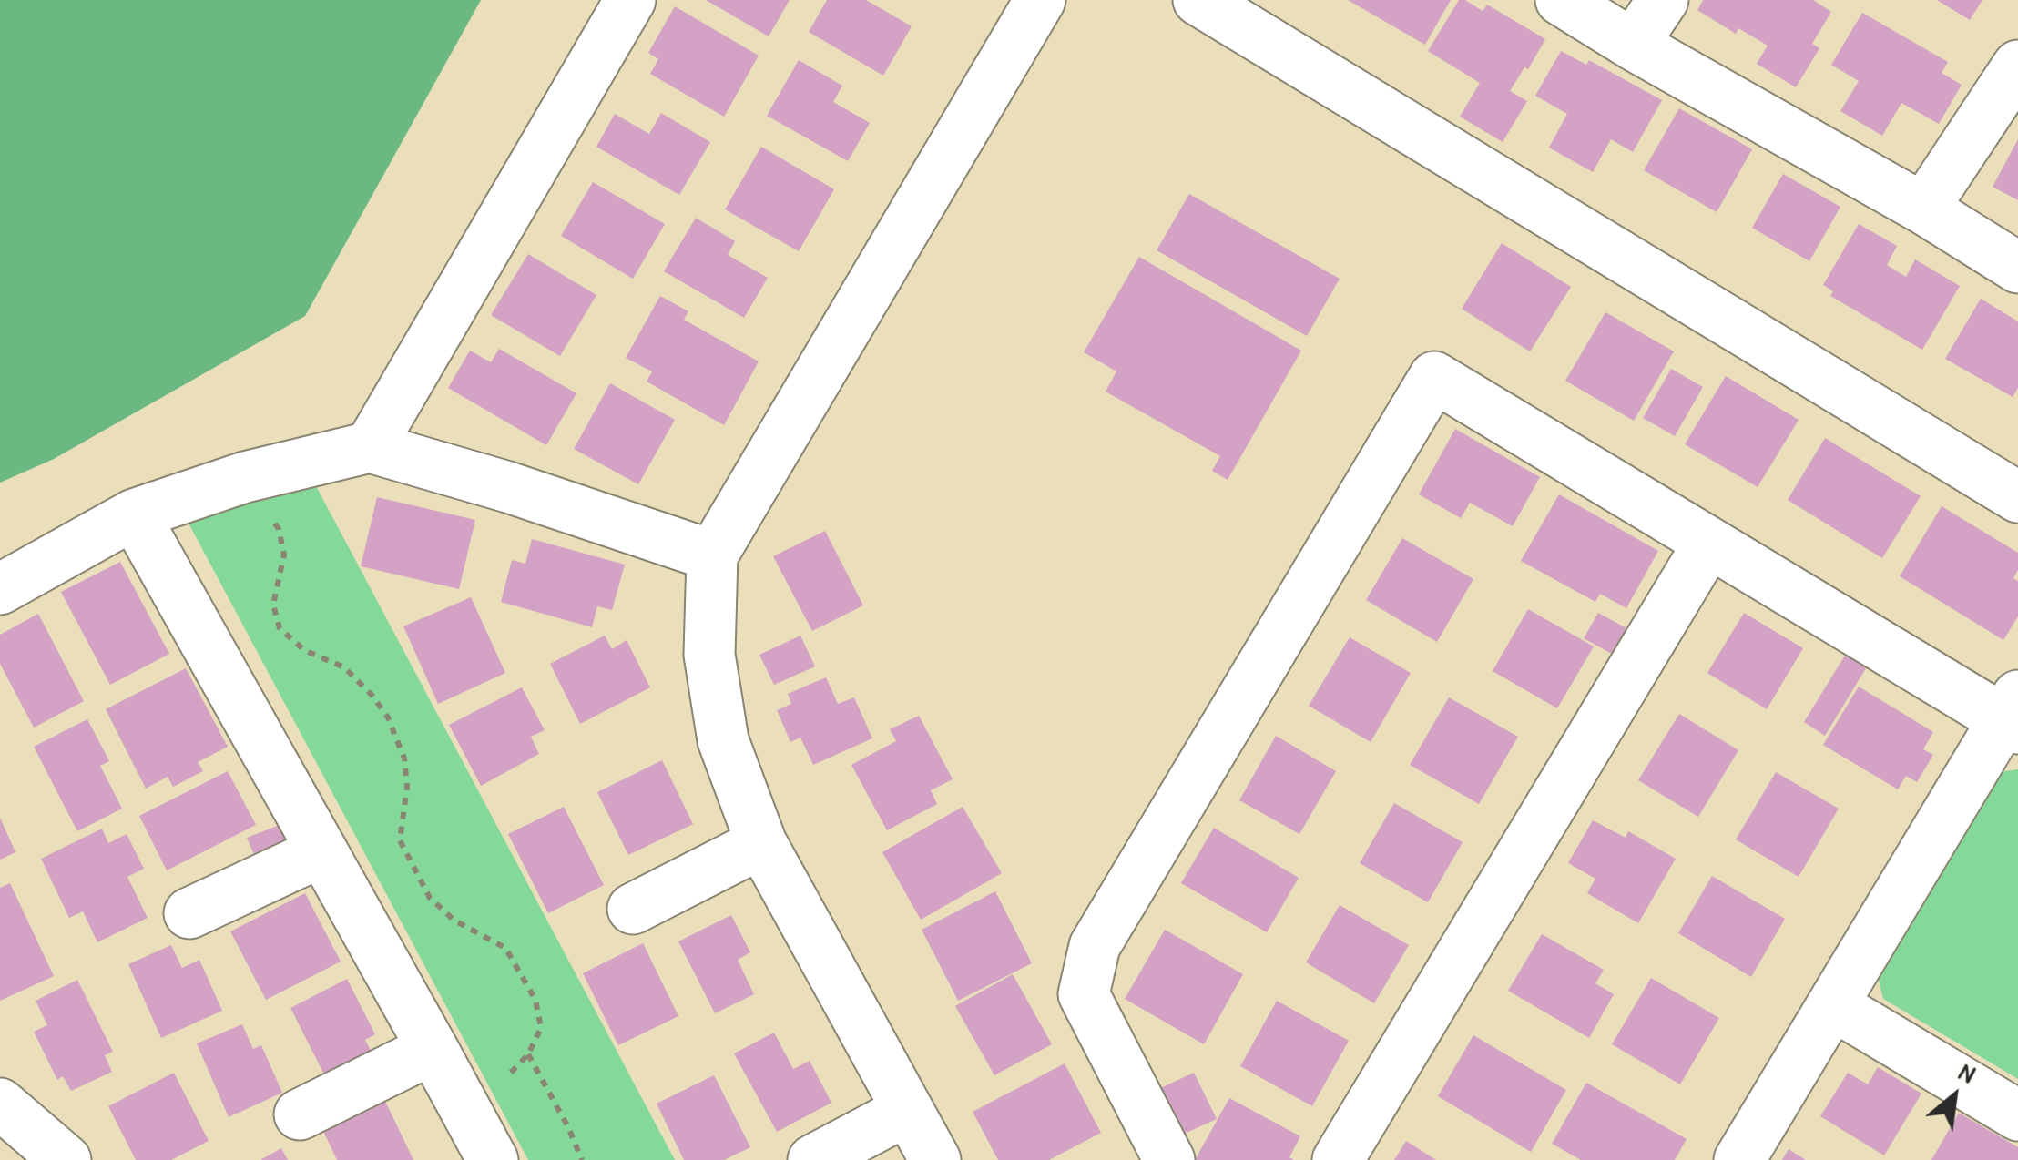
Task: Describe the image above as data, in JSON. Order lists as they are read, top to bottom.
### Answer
{
  "north": "top right"
}
